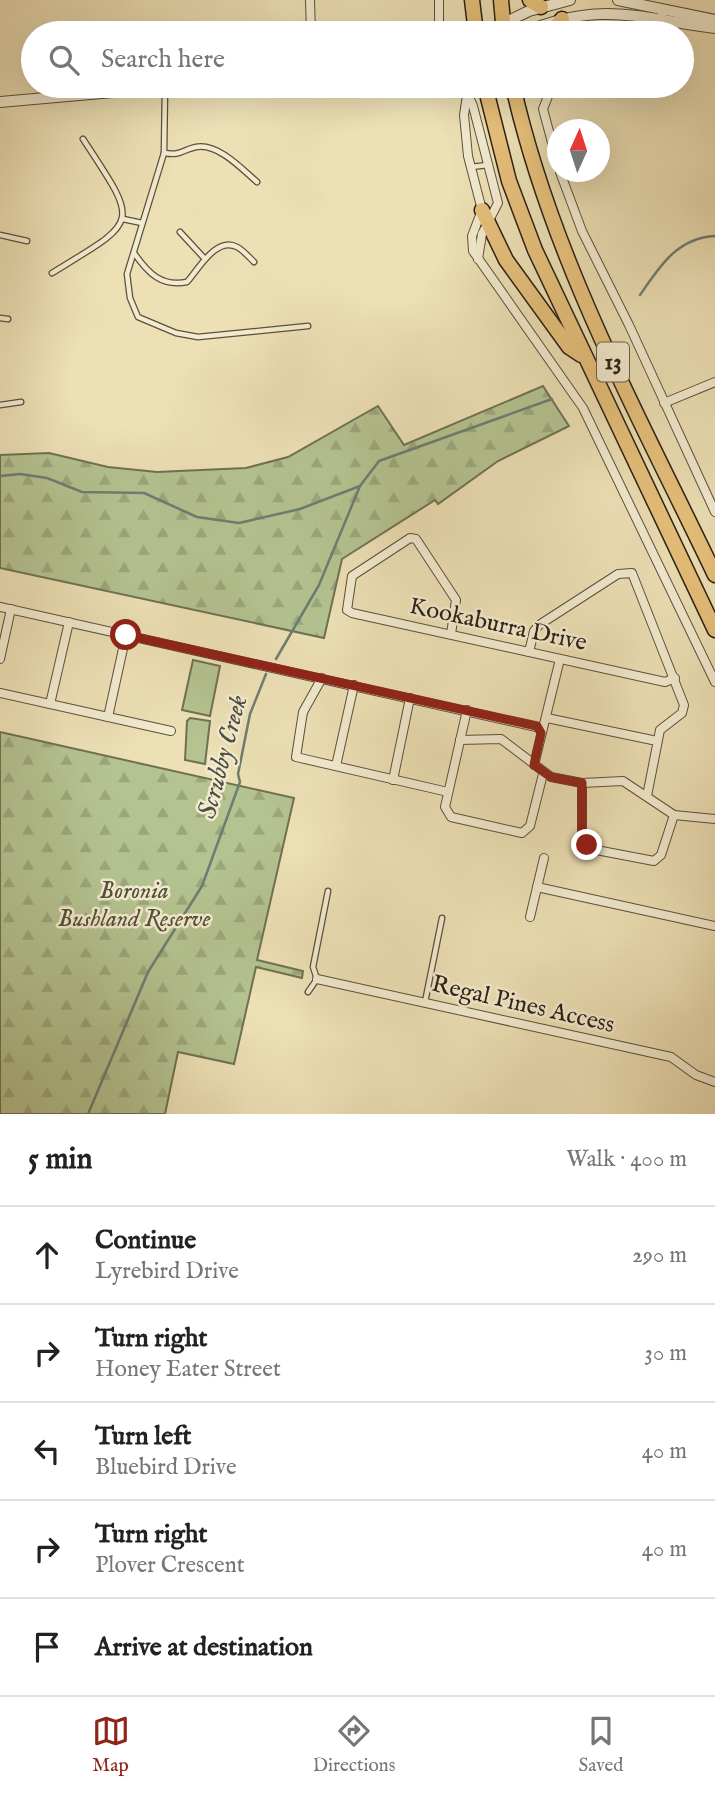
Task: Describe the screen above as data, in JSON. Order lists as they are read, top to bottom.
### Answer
{
  "streets": {
    "highway": ["13"],
    "street": ["Kookaburra Drive", "Regal Pines Access"]
  },
  "water": ["Scrubby Creek"],
  "parks": ["Boronia Bushland Reserve"],
  "north": "top",
  "page": {
    "search": "Search here",
    "heading": ["5 min", "Walk · 400 m"],
    "list": [
      ["Continue", "Lyrebird Drive", "290 m"],
      ["Turn right", "Honey Eater Street", "30 m"],
      ["Turn left", "Bluebird Drive", "40 m"],
      ["Turn right", "Plover Crescent", "40 m"],
      "Arrive at destination"
    ],
    "nav": ["Map", "Directions", "Saved"]
  }
}
